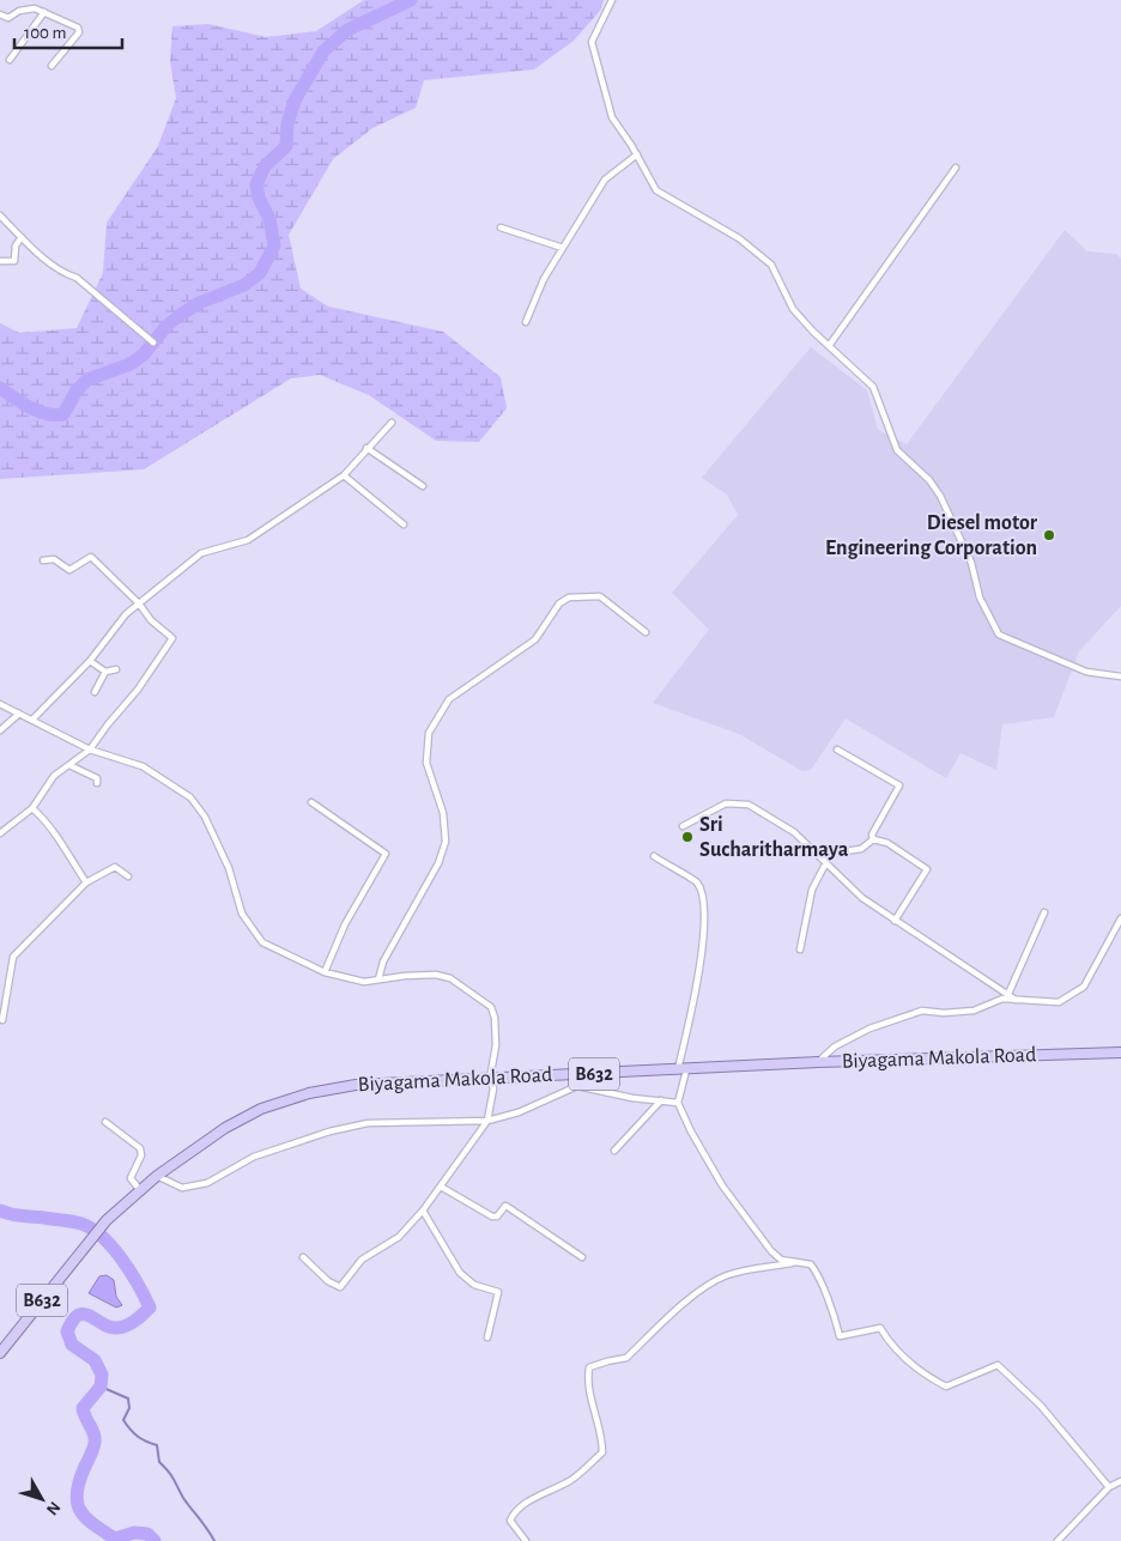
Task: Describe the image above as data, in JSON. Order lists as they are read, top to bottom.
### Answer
{
  "streets": {
    "main road": ["Biyagama Makola Road", "B632"]
  },
  "places": ["Diesel motor Engineering Corporation", "Sri Sucharitharmaya"],
  "scale_bar": "100 m",
  "north": "bottom right"
}
